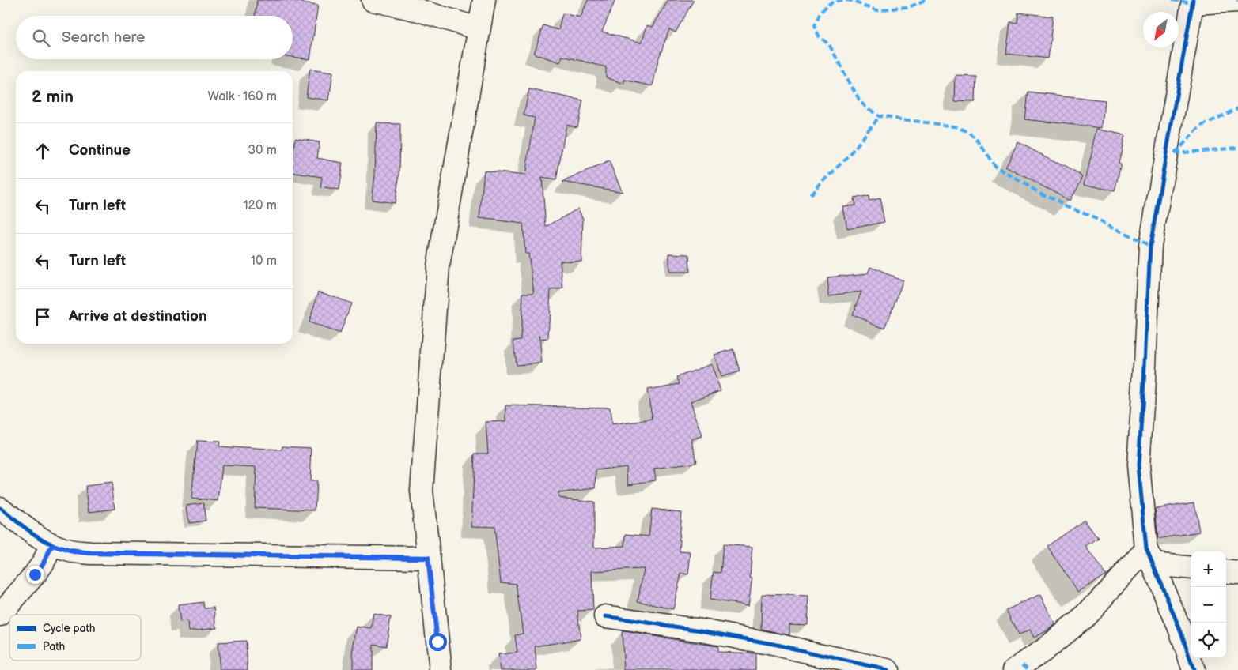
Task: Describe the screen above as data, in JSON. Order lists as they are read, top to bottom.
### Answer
{
  "legend": ["Cycle path", "Path"],
  "north": "bottom left",
  "page": {
    "search": "Search here",
    "heading": ["2 min", "Walk · 160 m"],
    "list": [
      ["Continue", "30 m"],
      ["Turn left", "120 m"],
      ["Turn left", "10 m"],
      "Arrive at destination"
    ],
    "map_buttons": ["+", "−"]
  }
}
